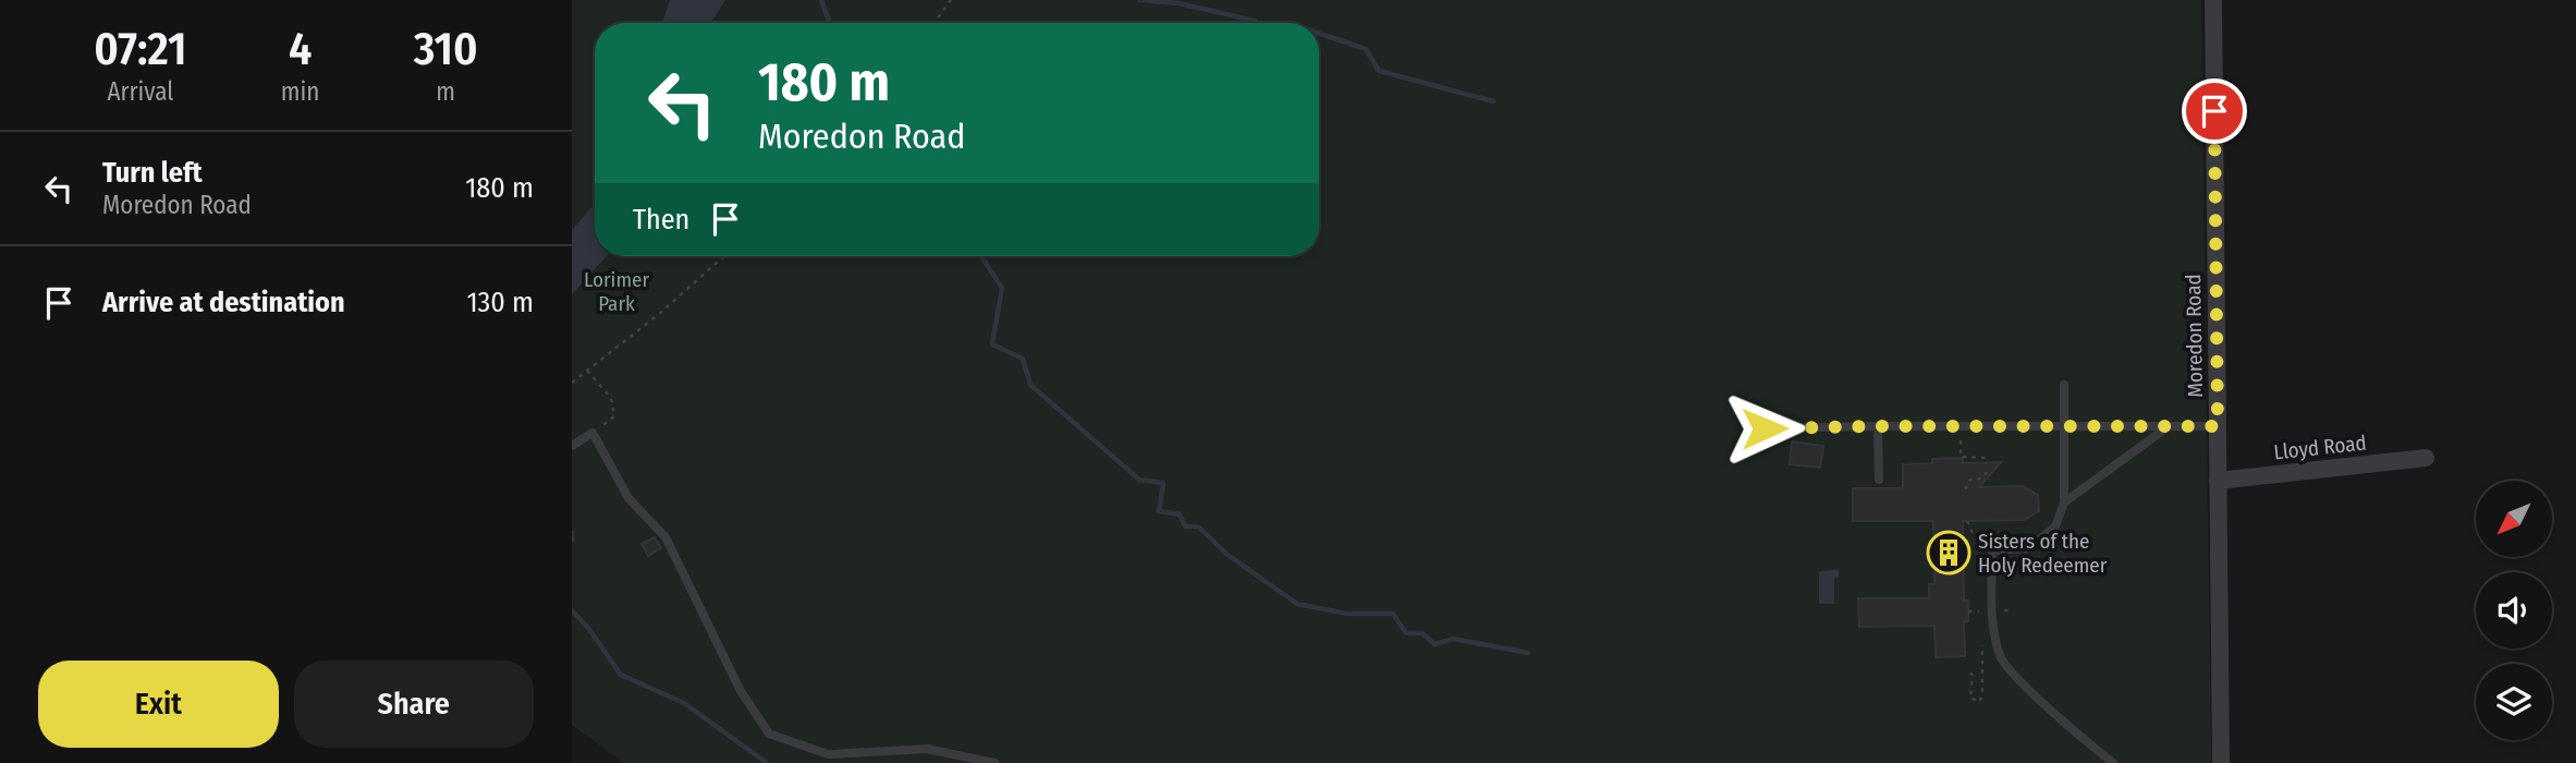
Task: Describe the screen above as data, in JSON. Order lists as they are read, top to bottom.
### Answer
{
  "streets": {
    "street": ["Moredon Road", "Lloyd Road"]
  },
  "crossings": [
    ["Moredon Road", "Lloyd Road"]
  ],
  "parks": ["Lorimer Park"],
  "places": {
    "building": ["Sisters of the Holy Redeemer"]
  },
  "north": "bottom left",
  "page": {
    "eta": [
      "07:21",
      "Arrival",
      "4",
      "min",
      "310",
      "m"
    ],
    "turn": ["180 m", "Moredon Road"],
    "list": [
      {
        "name": "Turn left",
        "note": "Moredon Road",
        "value": "180 m"
      },
      {
        "name": "Arrive at destination",
        "value": "130 m"
      }
    ],
    "then": "Then",
    "buttons": ["Exit", "Share"]
  }
}
